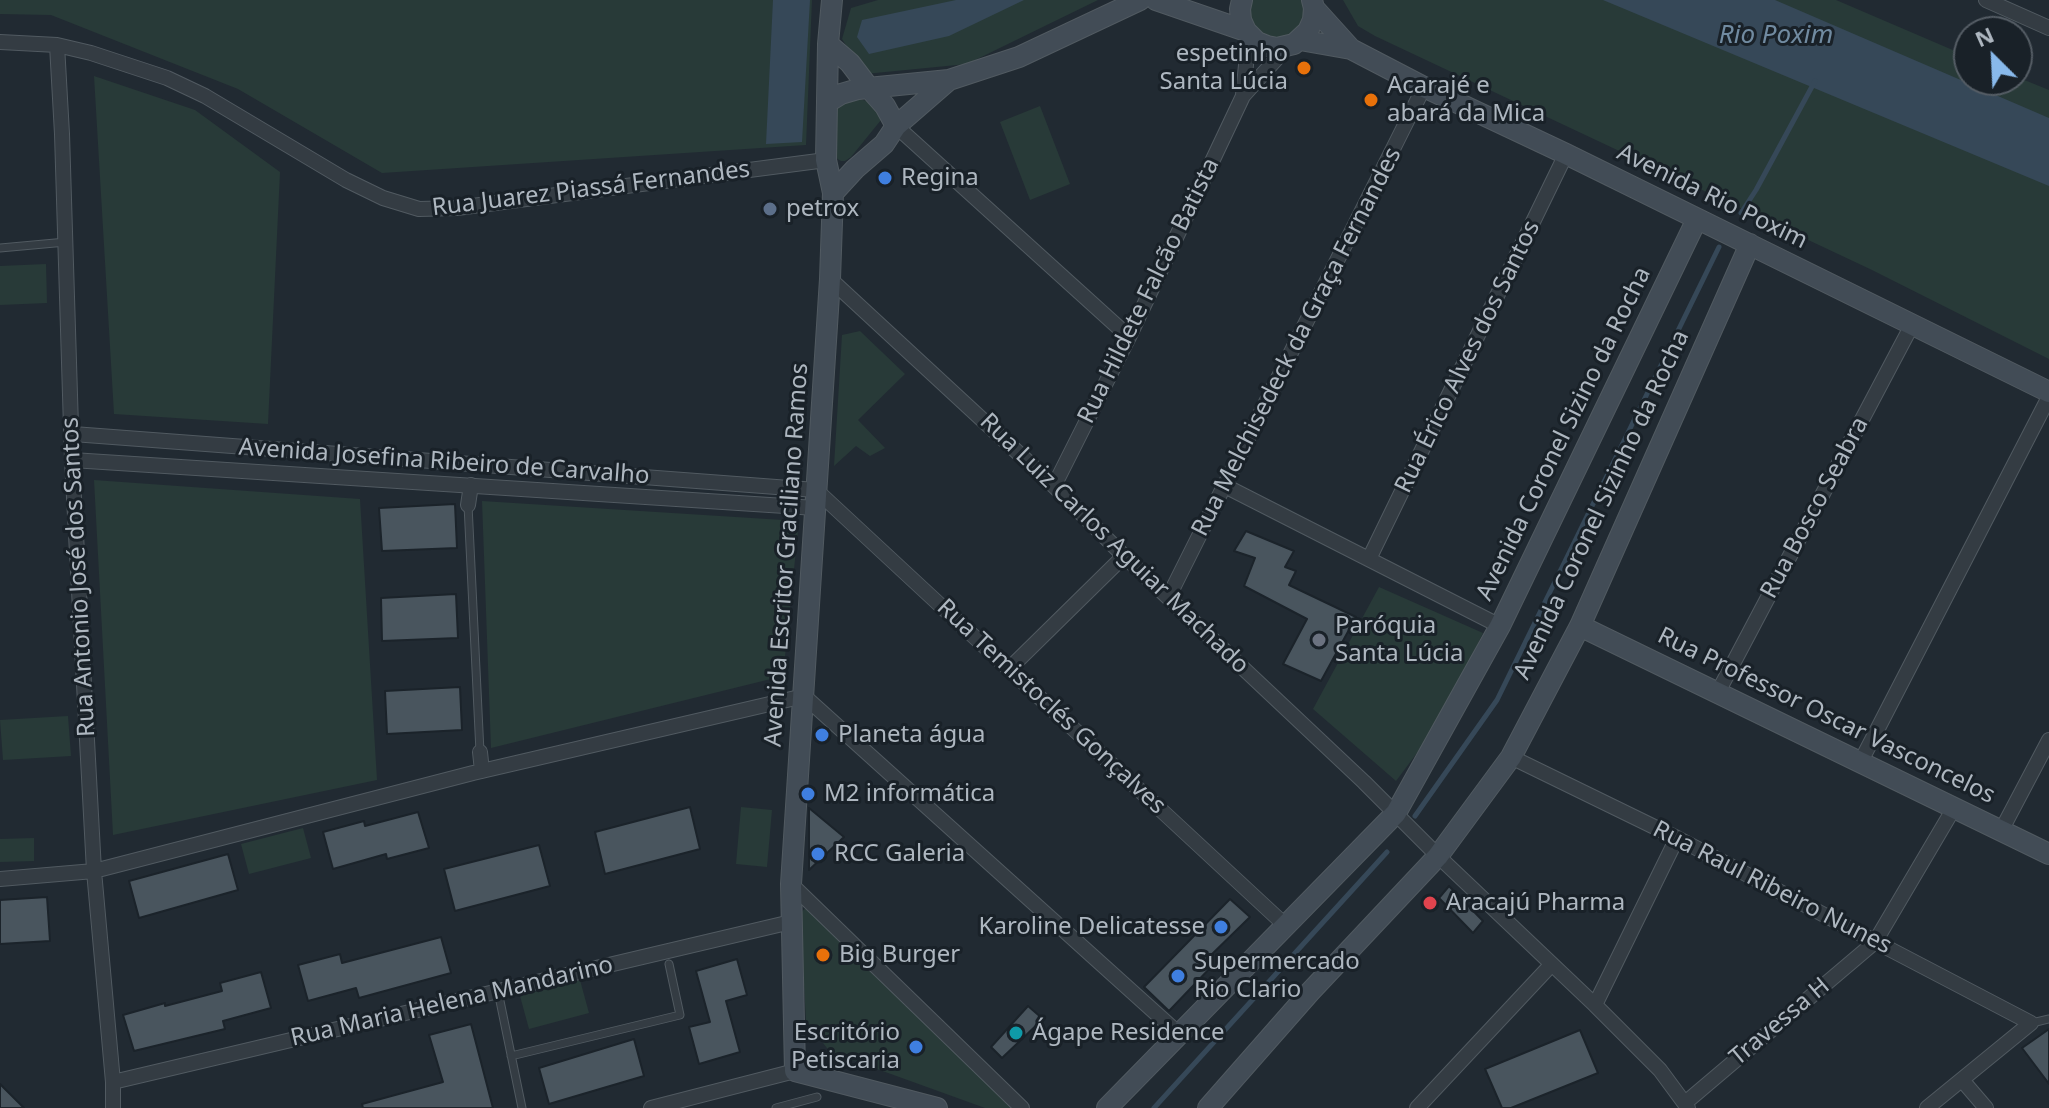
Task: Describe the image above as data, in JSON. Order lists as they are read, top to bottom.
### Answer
{
  "streets": {
    "street": [
      "Rua Juarez Piassá Fernandes",
      "Avenida Rio Poxim",
      "Rua Hildete Falcão Batista",
      "Rua Melchisedeck da Graça Fernandes",
      "Rua Érico Alves dos Santos",
      "Avenida Coronel Sizino da Rocha",
      "Avenida Josefina Ribeiro de Carvalho",
      "Avenida Coronel Sizinho da Rocha",
      "Rua Bosco Seabra",
      "Rua Luiz Carlos Aguiar Machado",
      "Avenida Escritor Graciliano Ramos",
      "Rua Antonio José dos Santos",
      "Rua Temistoclés Gonçalves",
      "Rua Professor Oscar Vasconcelos",
      "Rua Raul Ribeiro Nunes",
      "Rua Maria Helena Mandarino",
      "Travessa H"
    ]
  },
  "crossings": [
    ["Rua Juarez Piassá Fernandes", "Avenida Escritor Graciliano Ramos"],
    ["Rua Juarez Piassá Fernandes", "Rua Antonio José dos Santos"],
    ["Avenida Rio Poxim", "Rua Hildete Falcão Batista"],
    ["Avenida Rio Poxim", "Rua Melchisedeck da Graça Fernandes"],
    ["Avenida Rio Poxim", "Rua Érico Alves dos Santos"],
    ["Avenida Rio Poxim", "Avenida Coronel Sizino da Rocha"],
    ["Avenida Rio Poxim", "Avenida Coronel Sizinho da Rocha"],
    ["Avenida Rio Poxim", "Rua Bosco Seabra"],
    ["Rua Hildete Falcão Batista", "Rua Luiz Carlos Aguiar Machado"],
    ["Rua Melchisedeck da Graça Fernandes", "Rua Luiz Carlos Aguiar Machado"],
    ["Avenida Coronel Sizino da Rocha", "Rua Luiz Carlos Aguiar Machado"],
    ["Avenida Coronel Sizino da Rocha", "Rua Temistoclés Gonçalves"],
    ["Avenida Josefina Ribeiro de Carvalho", "Avenida Escritor Graciliano Ramos"],
    ["Avenida Josefina Ribeiro de Carvalho", "Rua Antonio José dos Santos"],
    ["Avenida Josefina Ribeiro de Carvalho", "Rua Temistoclés Gonçalves"],
    ["Avenida Coronel Sizinho da Rocha", "Rua Luiz Carlos Aguiar Machado"],
    ["Avenida Coronel Sizinho da Rocha", "Rua Professor Oscar Vasconcelos"],
    ["Avenida Coronel Sizinho da Rocha", "Rua Raul Ribeiro Nunes"],
    ["Rua Bosco Seabra", "Rua Professor Oscar Vasconcelos"],
    ["Rua Luiz Carlos Aguiar Machado", "Avenida Escritor Graciliano Ramos"],
    ["Rua Luiz Carlos Aguiar Machado", "Travessa H"],
    ["Avenida Escritor Graciliano Ramos", "Rua Temistoclés Gonçalves"],
    ["Avenida Escritor Graciliano Ramos", "Rua Maria Helena Mandarino"],
    ["Rua Antonio José dos Santos", "Rua Maria Helena Mandarino"],
    ["Rua Professor Oscar Vasconcelos", "Travessa H"],
    ["Rua Raul Ribeiro Nunes", "Travessa H"]
  ],
  "water": ["Rio Poxim"],
  "places": [
    "espetinho Santa Lúcia",
    "Acarajé e abará da Mica",
    "Regina",
    "petrox",
    "Paróquia Santa Lúcia",
    "Planeta água",
    "M2 informática",
    "RCC Galeria",
    "Aracajú Pharma",
    "Karoline Delicatesse",
    "Big Burger",
    "Supermercado Rio Clario",
    "Ágape Residence",
    "Escritório Petiscaria"
  ],
  "north": "top left"
}
